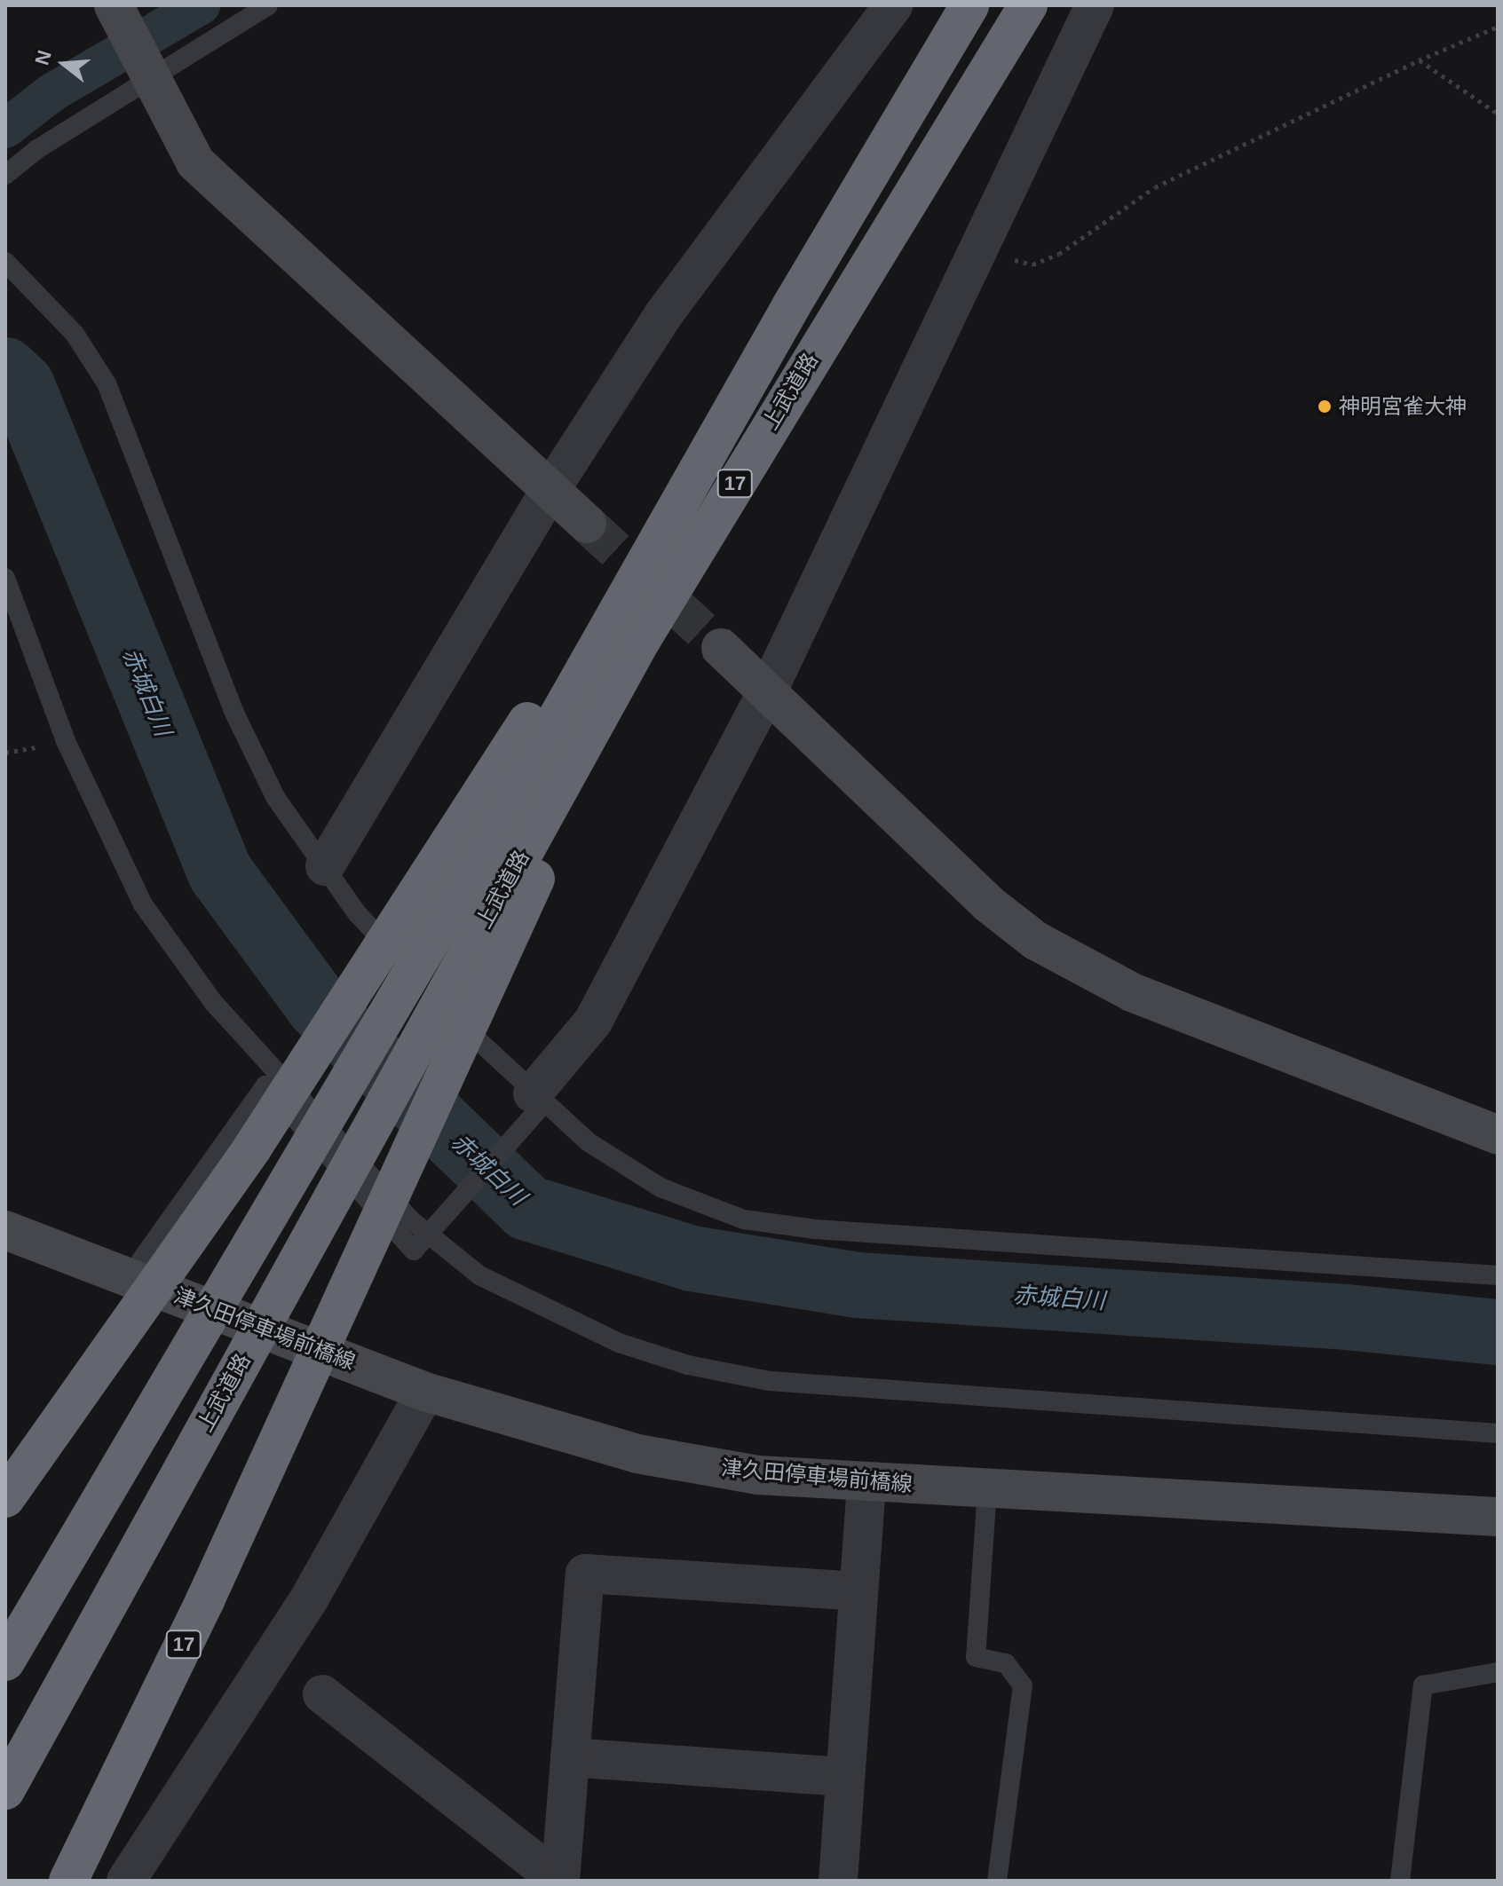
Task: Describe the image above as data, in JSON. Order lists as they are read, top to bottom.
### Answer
{
  "streets": {
    "highway": ["上武道路", "17"],
    "street": ["津久田停車場前橋線"]
  },
  "crossings": [
    ["上武道路", "17"]
  ],
  "water": ["赤城白川"],
  "places": ["神明宮雀大神"],
  "north": "left"
}
